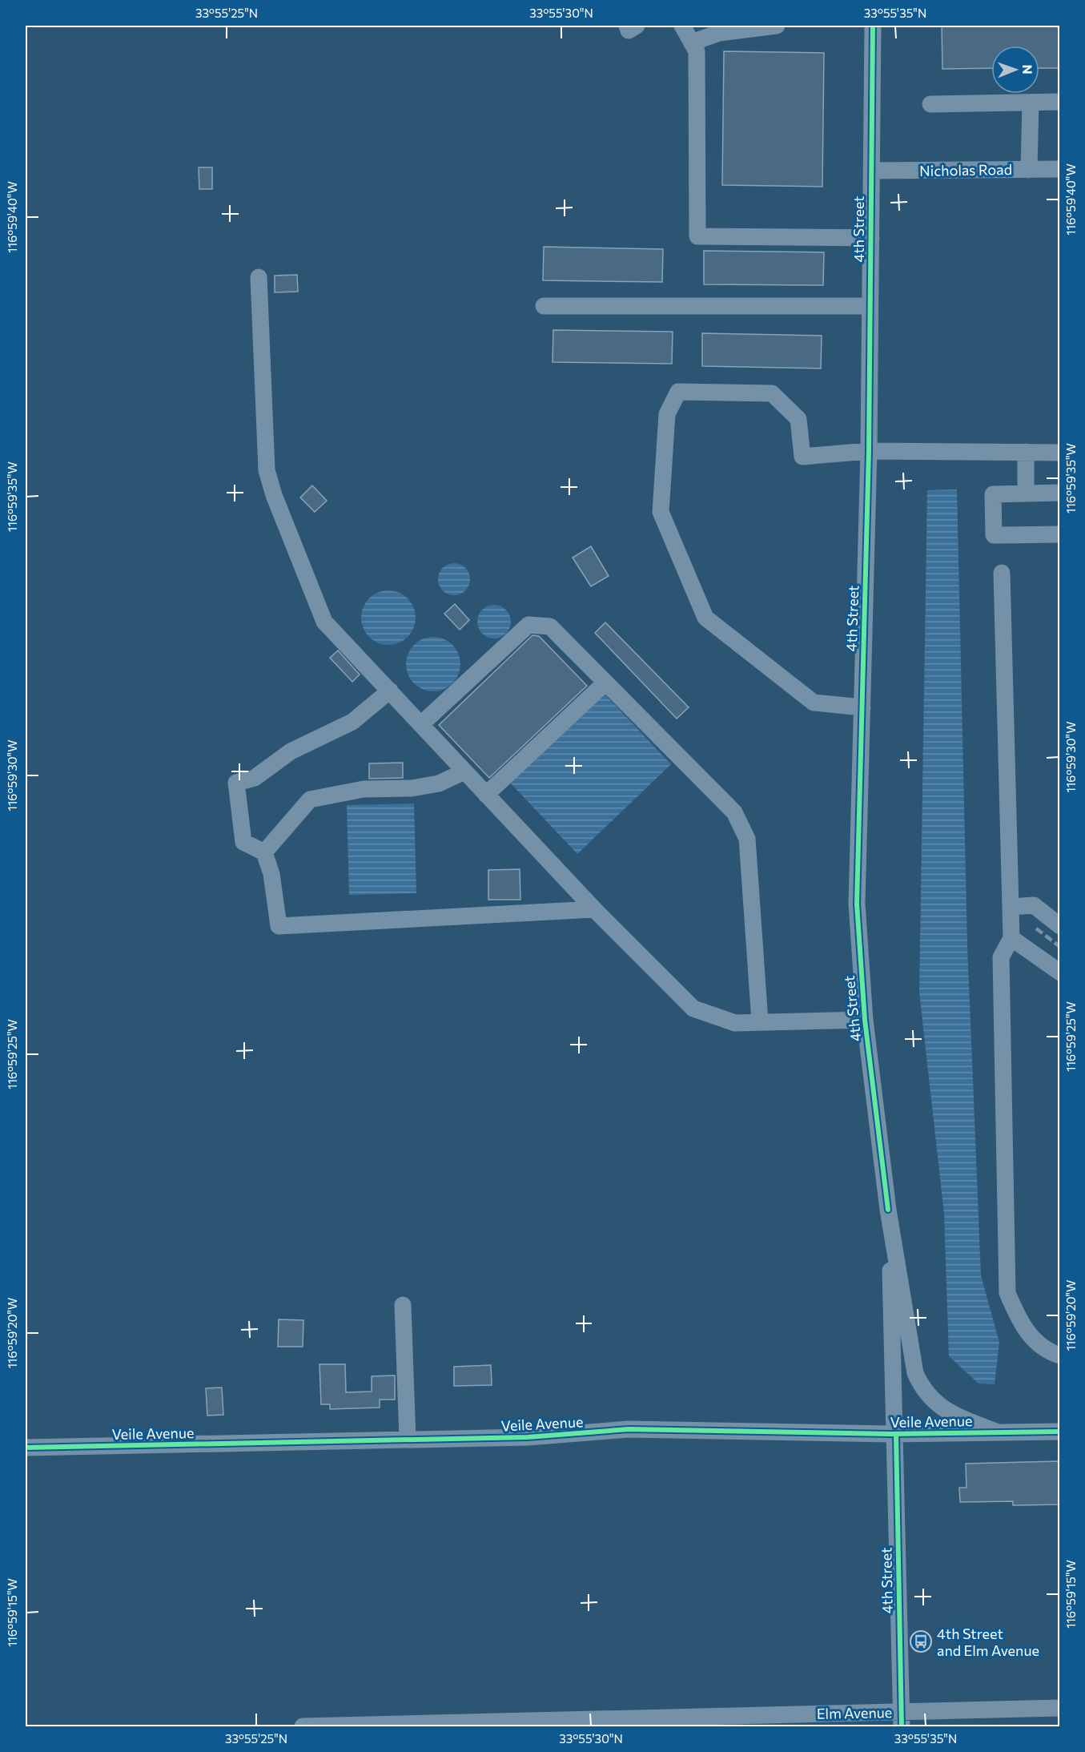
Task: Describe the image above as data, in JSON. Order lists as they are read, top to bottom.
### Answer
{
  "streets": {
    "street": [
      "Nicholas Road",
      "4th Street",
      "Veile Avenue",
      "Elm Avenue"
    ]
  },
  "crossings": [
    ["Nicholas Road", "4th Street"],
    ["4th Street", "Veile Avenue"],
    ["4th Street", "Elm Avenue"]
  ],
  "places": {
    "bus stop": ["4th Street and Elm Avenue"]
  },
  "north": "right",
  "coordinates": [
    "33°55'25\"N",
    "33°55'30\"N",
    "33°55'35\"N",
    "116°59'40\"W",
    "116°59'35\"W",
    "116°59'30\"W",
    "116°59'25\"W",
    "116°59'20\"W",
    "116°59'15\"W"
  ]
}
